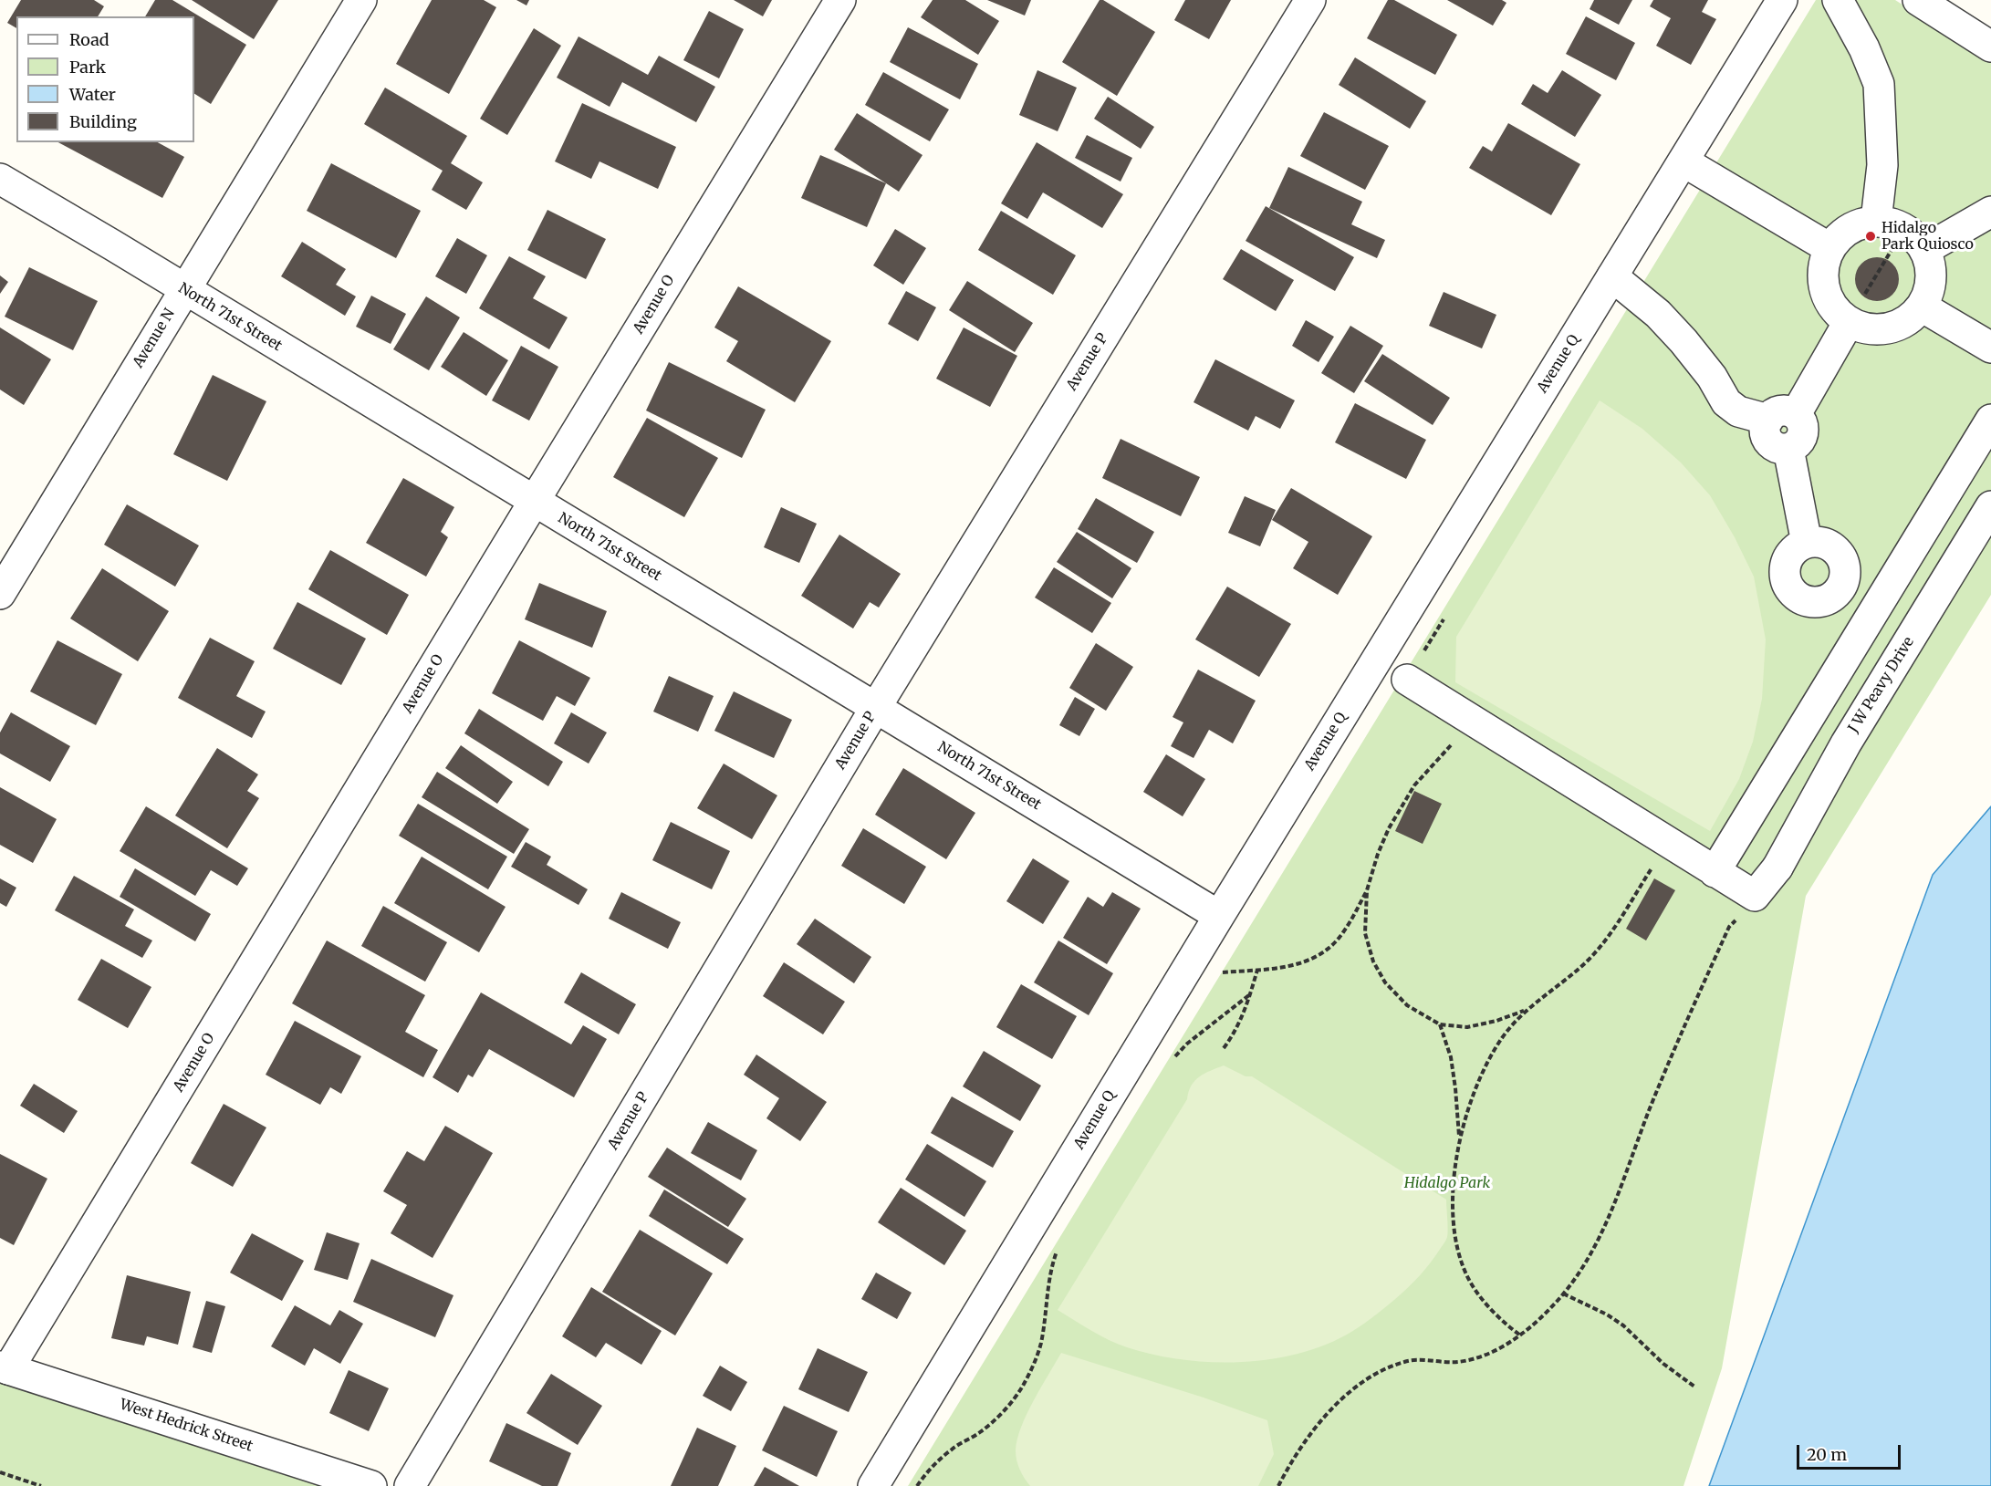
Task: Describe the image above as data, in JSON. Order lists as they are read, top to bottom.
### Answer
{
  "streets": {
    "street": [
      "Avenue O",
      "North 71st Street",
      "Avenue N",
      "Avenue P",
      "Avenue Q",
      "J W Peavy Drive",
      "West Hedrick Street"
    ]
  },
  "crossings": [
    ["Avenue O", "North 71st Street"],
    ["Avenue O", "West Hedrick Street"],
    ["North 71st Street", "Avenue N"],
    ["North 71st Street", "Avenue P"],
    ["North 71st Street", "Avenue Q"]
  ],
  "parks": ["Hidalgo Park"],
  "places": ["Hidalgo Park Quiosco"],
  "legend": [
    "Road",
    "Park",
    "Water",
    "Building"
  ],
  "scale_bar": "20 m"
}
